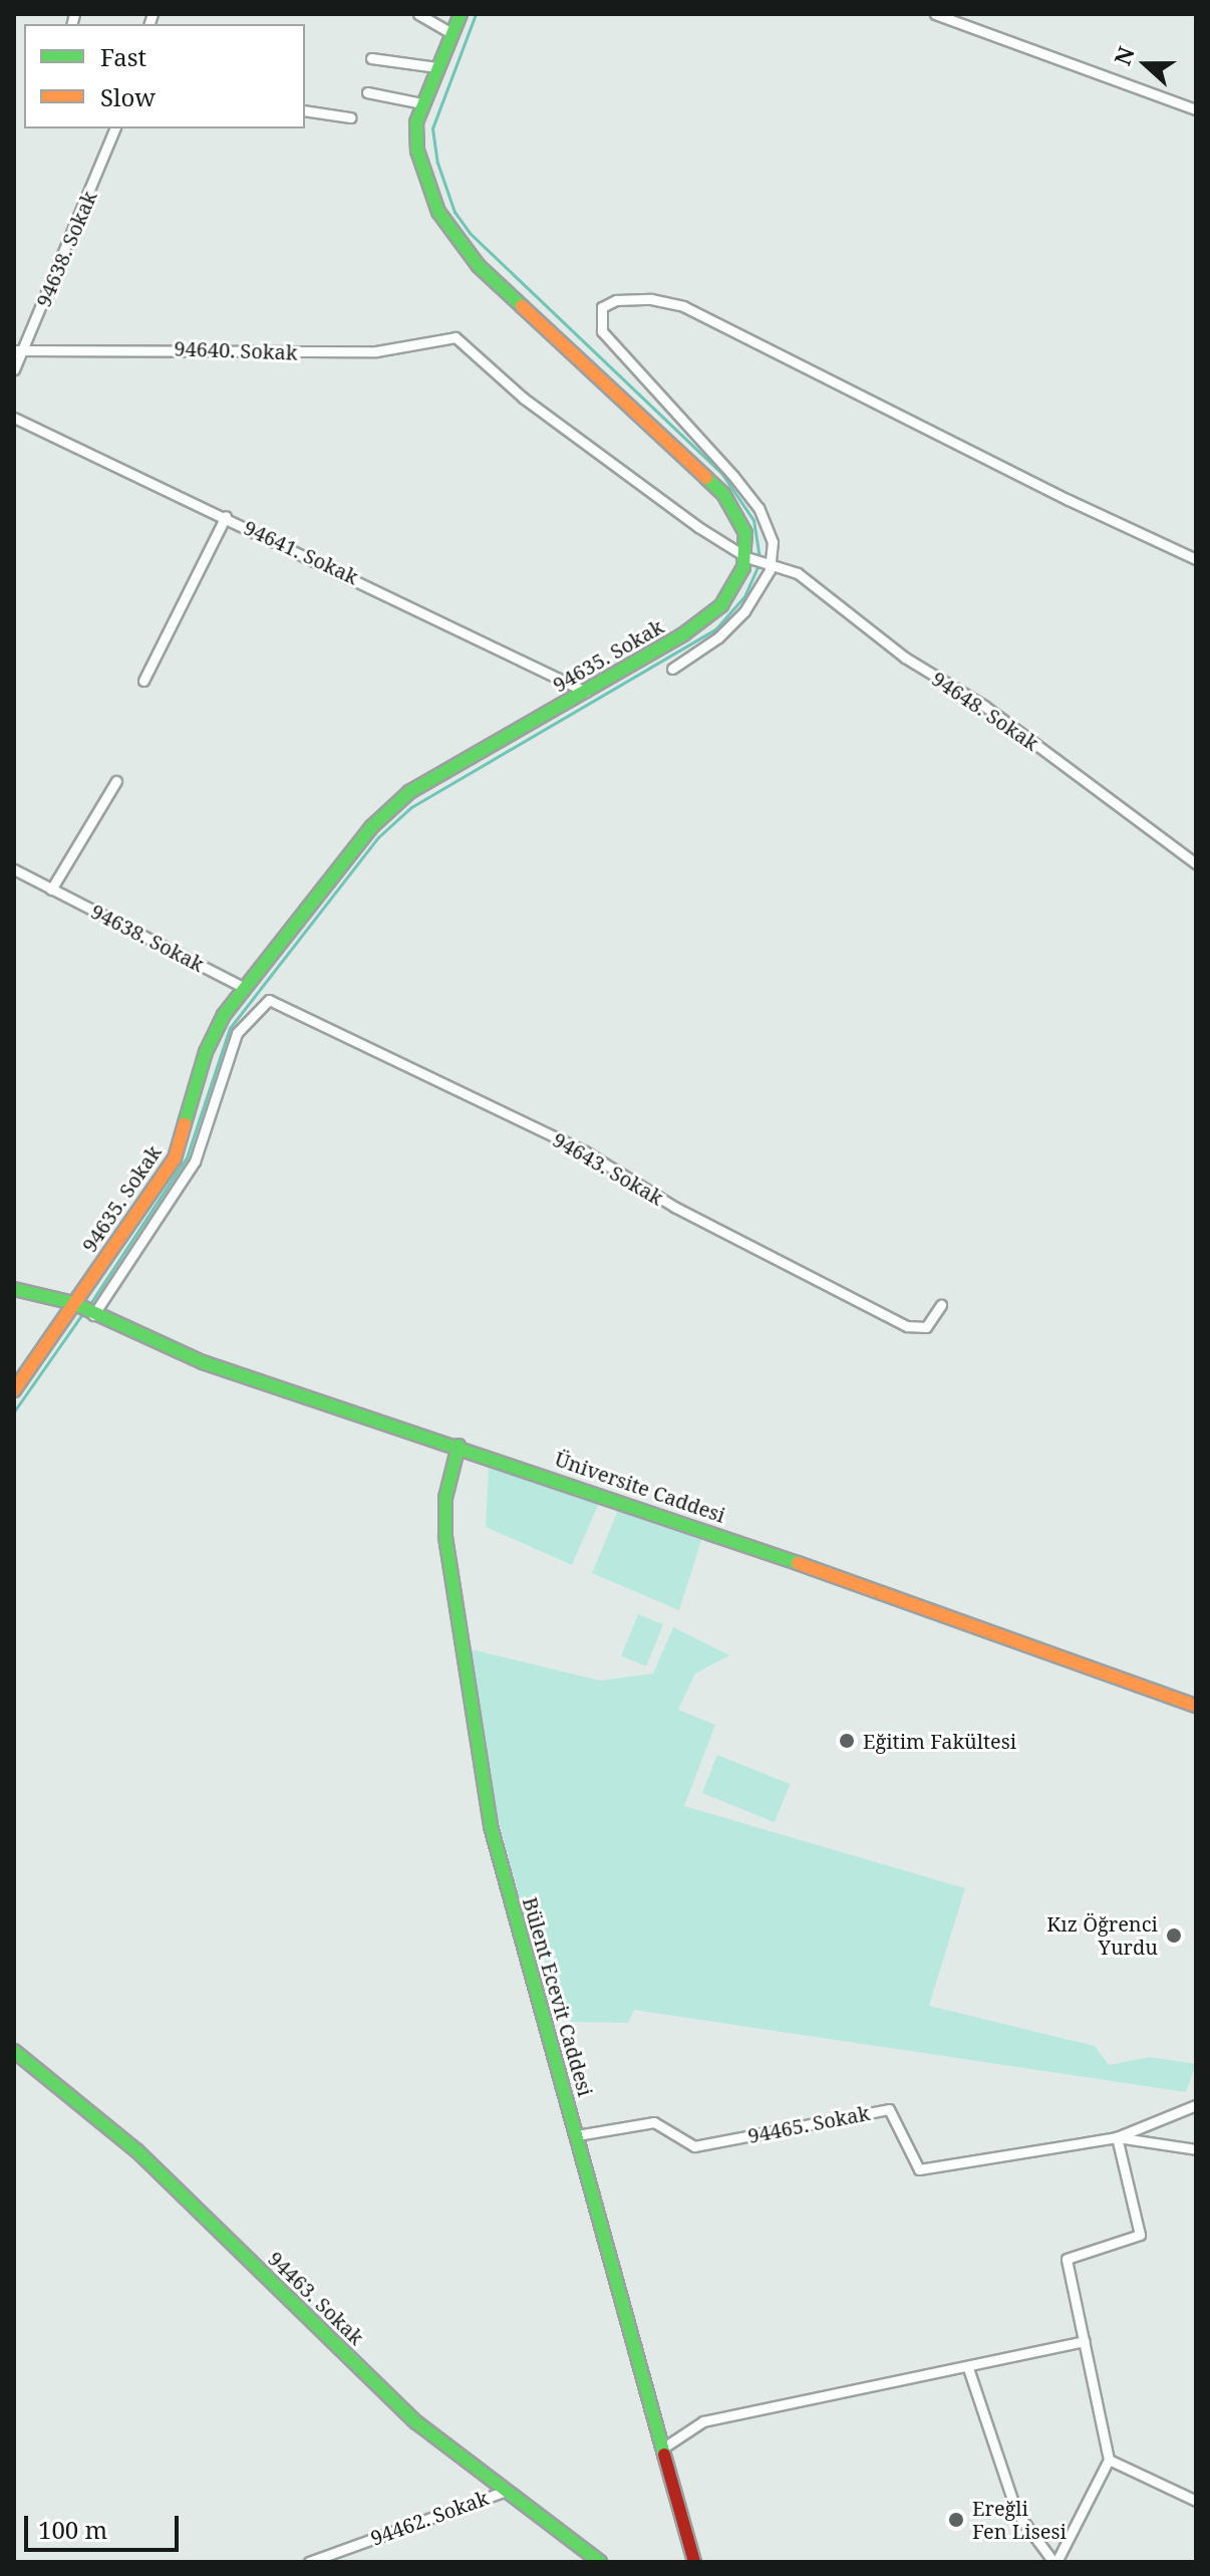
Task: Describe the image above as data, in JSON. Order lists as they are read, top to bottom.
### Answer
{
  "streets": {
    "street": [
      "94638. Sokak",
      "94640. Sokak",
      "94641. Sokak",
      "94635. Sokak",
      "94648. Sokak",
      "94643. Sokak",
      "Üniversite Caddesi",
      "Bülent Ecevit Caddesi",
      "94465. Sokak",
      "94463. Sokak",
      "94462. Sokak"
    ]
  },
  "crossings": [
    ["94638. Sokak", "94640. Sokak"],
    ["94638. Sokak", "94635. Sokak"],
    ["94640. Sokak", "94635. Sokak"],
    ["94640. Sokak", "94648. Sokak"],
    ["94641. Sokak", "94635. Sokak"],
    ["94635. Sokak", "94648. Sokak"],
    ["94635. Sokak", "94643. Sokak"],
    ["94635. Sokak", "Üniversite Caddesi"],
    ["Üniversite Caddesi", "Bülent Ecevit Caddesi"],
    ["Bülent Ecevit Caddesi", "94465. Sokak"],
    ["94463. Sokak", "94462. Sokak"]
  ],
  "places": ["Eğitim Fakültesi", "Kız Öğrenci Yurdu", "Ereğli Fen Lisesi"],
  "legend": ["Fast", "Slow"],
  "scale_bar": "100 m",
  "north": "left"
}
